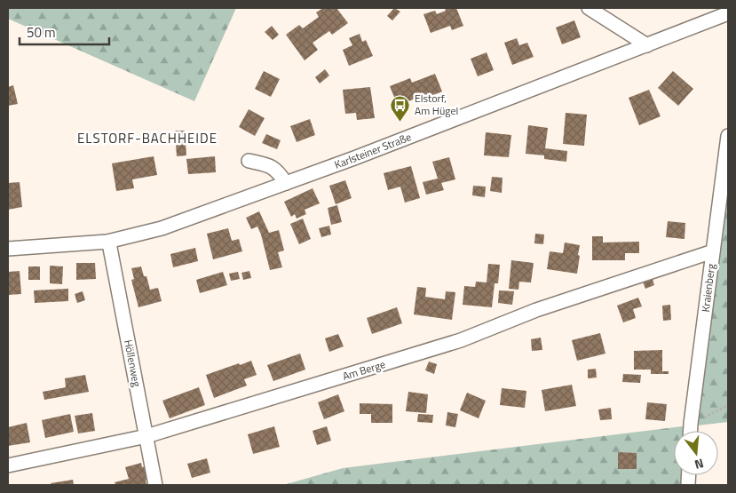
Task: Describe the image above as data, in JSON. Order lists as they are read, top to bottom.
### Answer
{
  "streets": {
    "street": [
      "Karlsteiner Straße",
      "Kraienberg",
      "Höllenweg",
      "Am Berge"
    ]
  },
  "crossings": [
    ["Karlsteiner Straße", "Höllenweg"],
    ["Kraienberg", "Am Berge"],
    ["Höllenweg", "Am Berge"]
  ],
  "districts": ["ELSTORF-BACHHEIDE"],
  "places": {
    "bus stop": ["Elstorf, Am Hügel"]
  },
  "scale_bar": "50 m",
  "north": "bottom"
}
